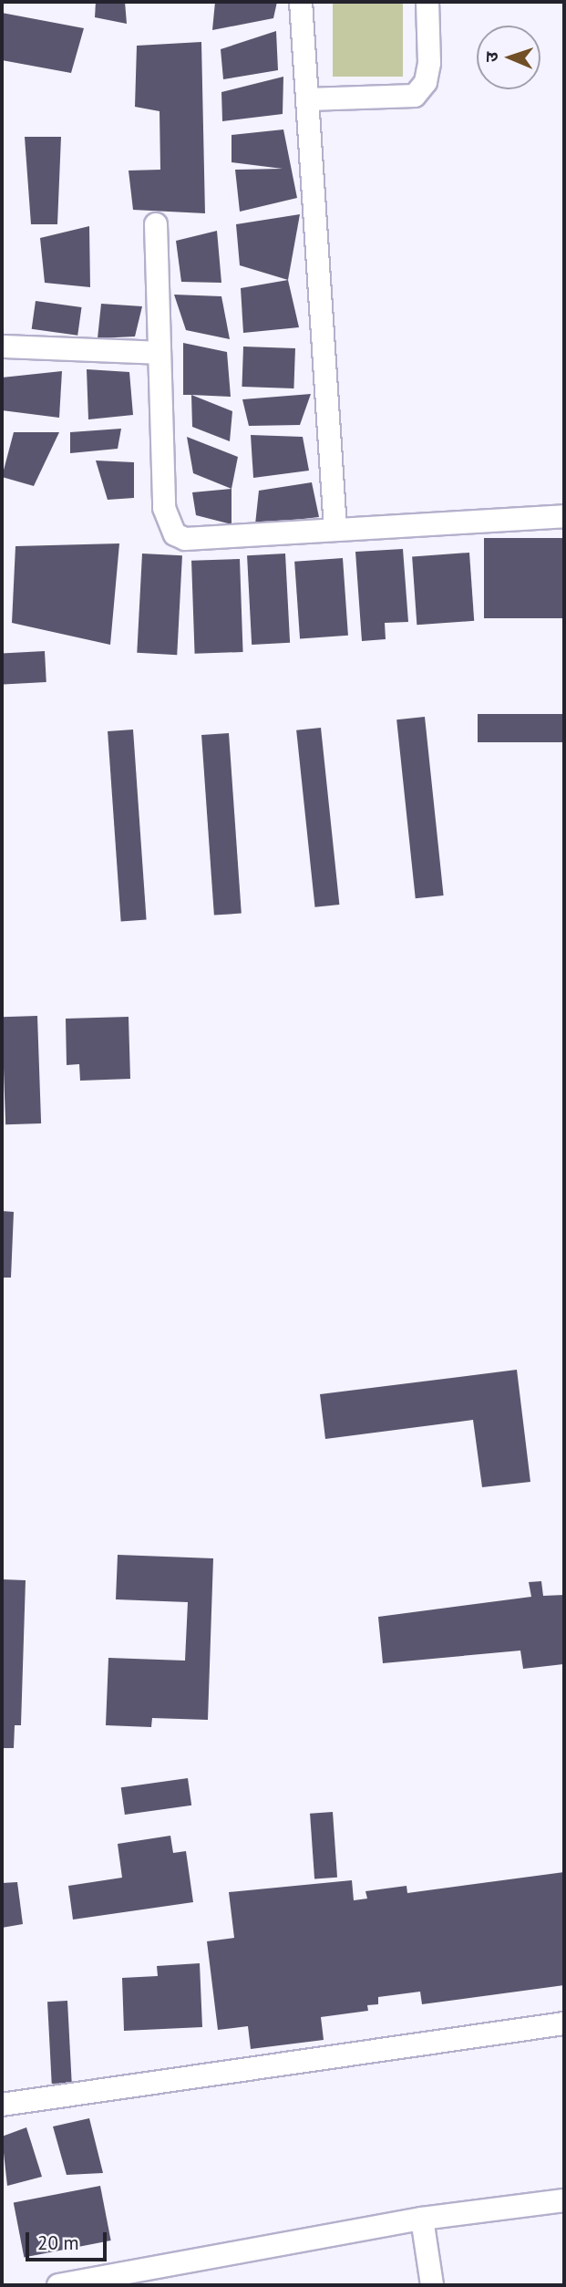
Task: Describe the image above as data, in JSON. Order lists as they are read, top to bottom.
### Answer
{
  "scale_bar": "20 m",
  "north": "left"
}
